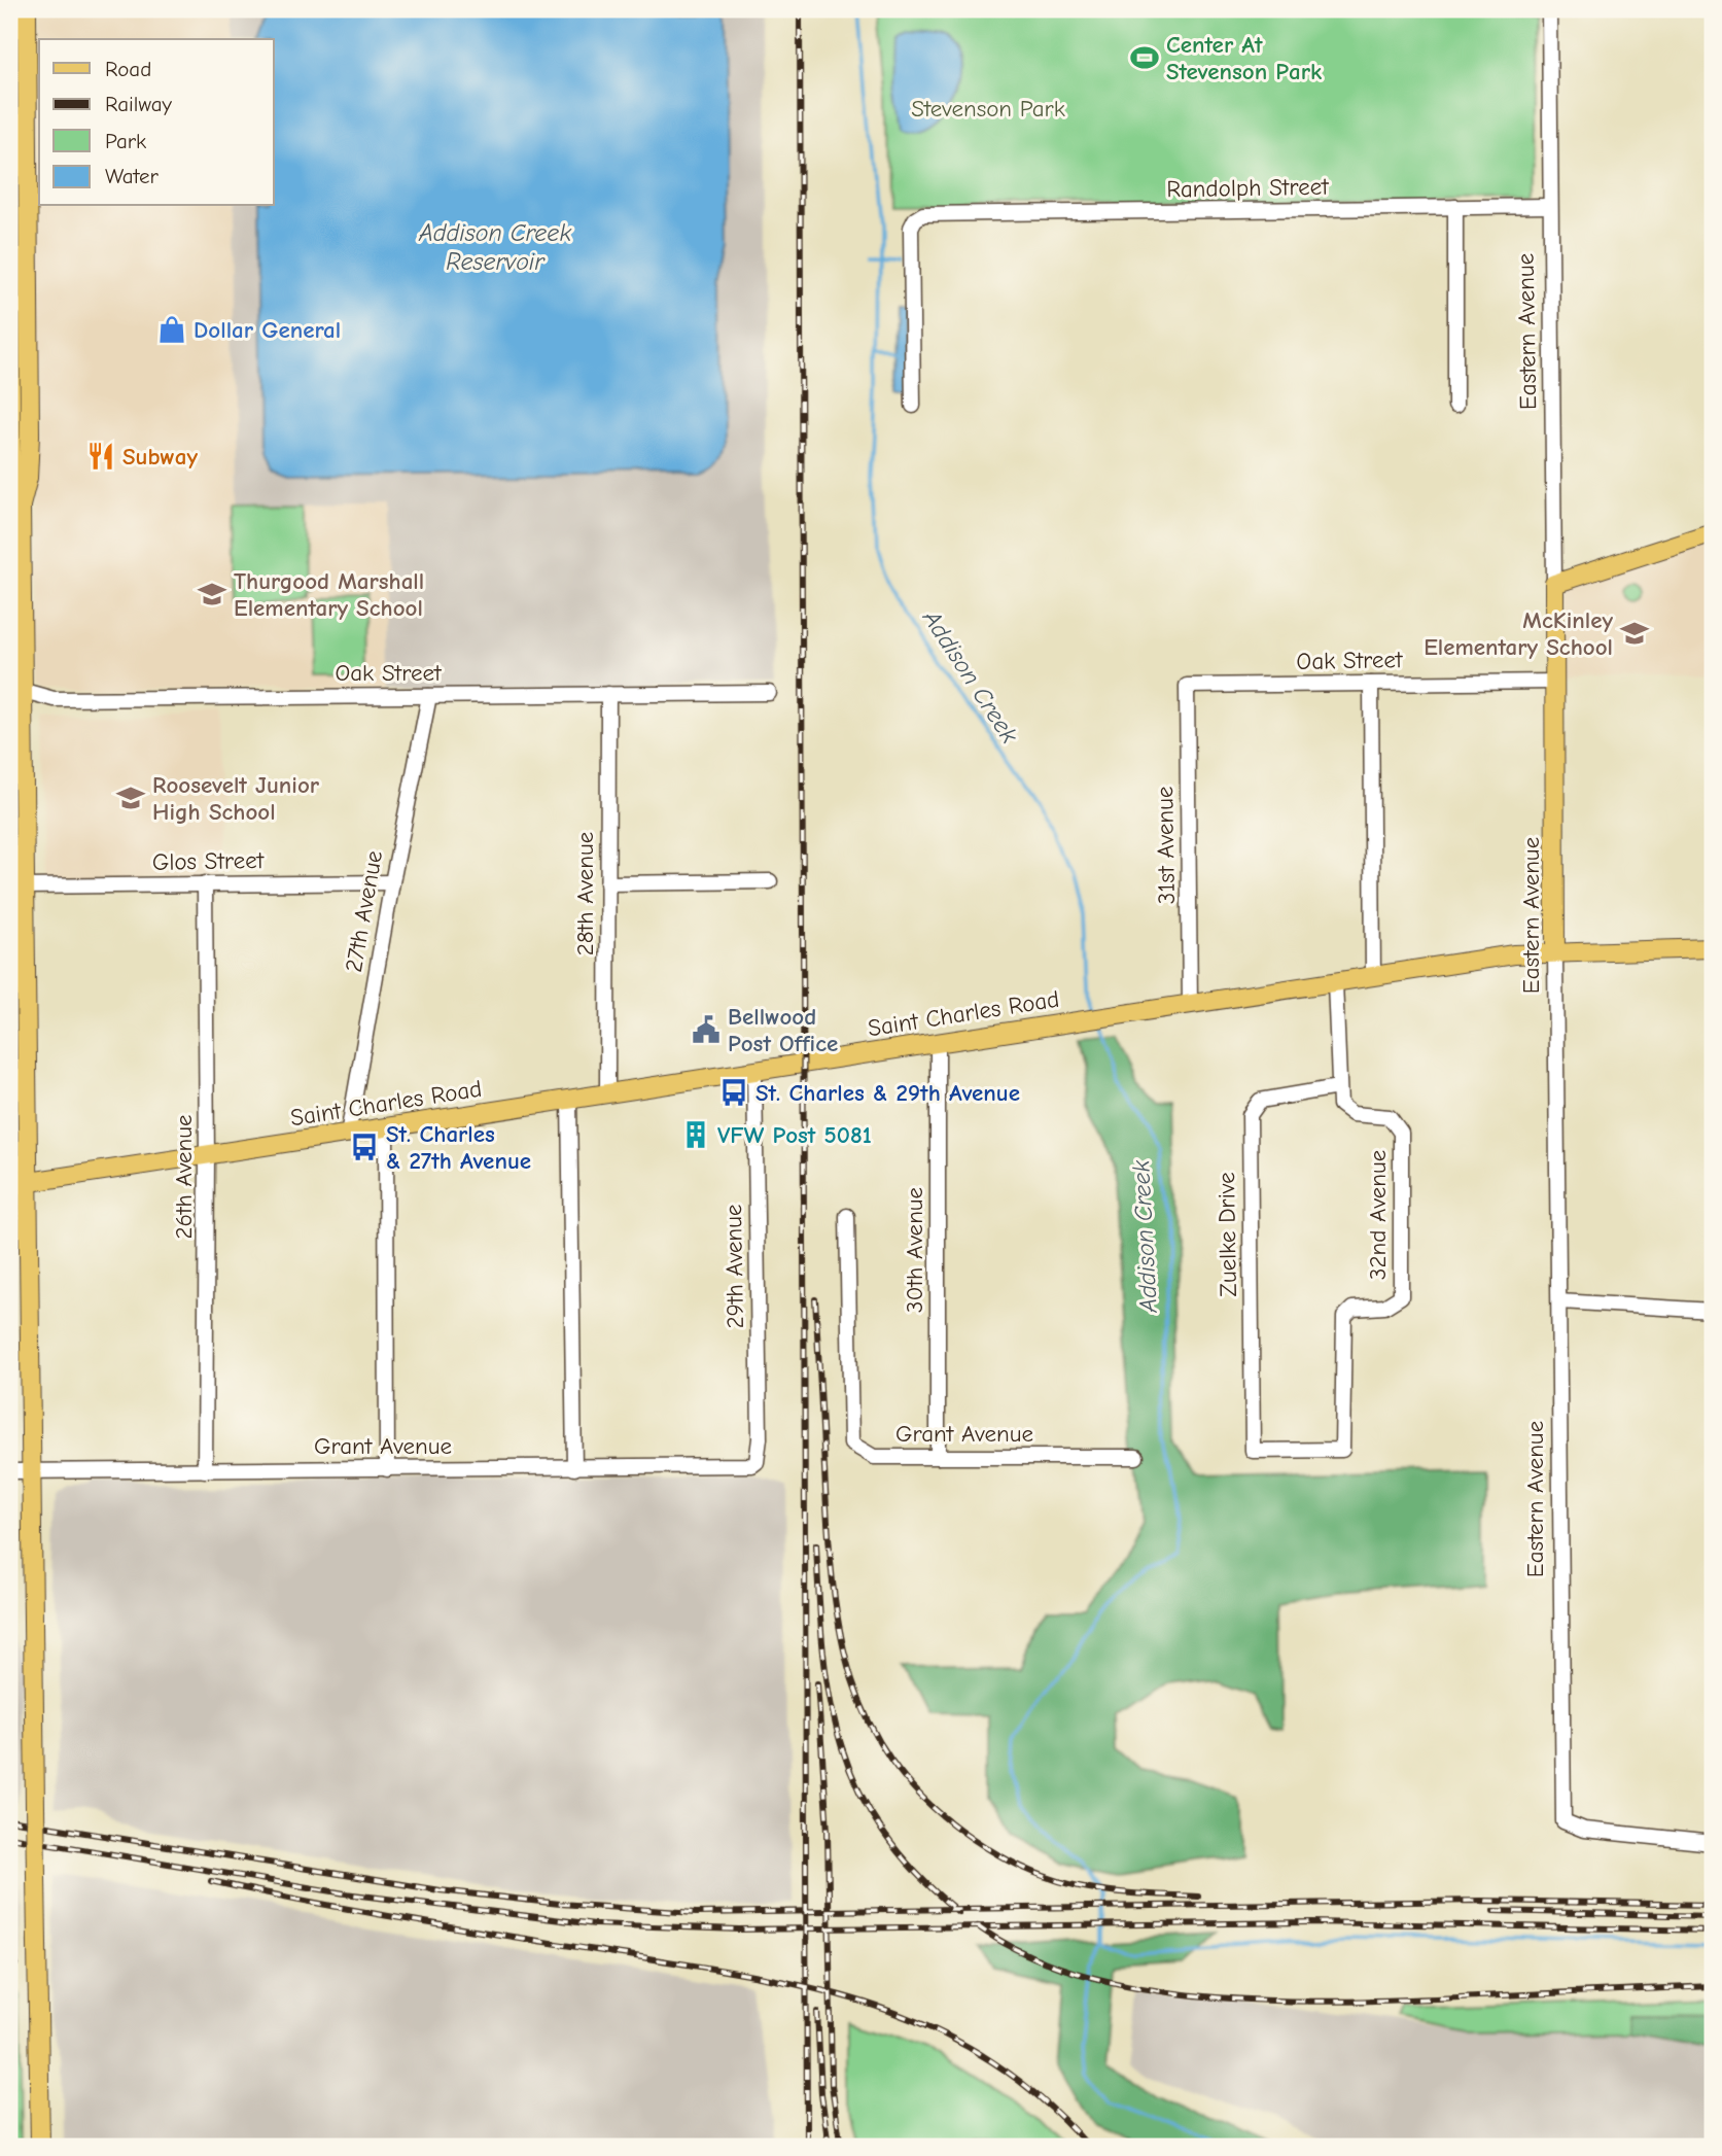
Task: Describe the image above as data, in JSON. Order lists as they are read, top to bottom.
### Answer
{
  "streets": {
    "main road": ["Eastern Avenue", "Saint Charles Road"],
    "street": [
      "Randolph Street",
      "Oak Street",
      "31st Avenue",
      "Glos Street",
      "28th Avenue",
      "27th Avenue",
      "26th Avenue",
      "32nd Avenue",
      "Zuelke Drive",
      "30th Avenue",
      "29th Avenue",
      "Grant Avenue"
    ]
  },
  "crossings": [
    ["Randolph Street", "Eastern Avenue"],
    ["Eastern Avenue", "Oak Street"],
    ["Eastern Avenue", "Saint Charles Road"],
    ["Oak Street", "31st Avenue"],
    ["Oak Street", "28th Avenue"],
    ["Oak Street", "27th Avenue"],
    ["31st Avenue", "Saint Charles Road"],
    ["Glos Street", "27th Avenue"],
    ["Glos Street", "26th Avenue"],
    ["28th Avenue", "Saint Charles Road"],
    ["27th Avenue", "Saint Charles Road"],
    ["Saint Charles Road", "26th Avenue"],
    ["Saint Charles Road", "30th Avenue"],
    ["Saint Charles Road", "29th Avenue"],
    ["26th Avenue", "Grant Avenue"],
    ["32nd Avenue", "Zuelke Drive"],
    ["30th Avenue", "Grant Avenue"],
    ["29th Avenue", "Grant Avenue"]
  ],
  "water": ["Addison Creek Reservoir", "Addison Creek"],
  "parks": ["Stevenson Park"],
  "places": {
    "sports": ["Center At Stevenson Park"],
    "shop": ["Dollar General"],
    "restaurant": ["Subway"],
    "school or university": ["Thurgood Marshall Elementary School", "McKinley Elementary School", "Roosevelt Junior High School"],
    "public building": ["Bellwood Post Office"],
    "bus stop": ["St. Charles & 29th Avenue", "St. Charles & 27th Avenue"],
    "building": ["VFW Post 5081"]
  },
  "legend": [
    "Road",
    "Railway",
    "Park",
    "Water"
  ]
}
